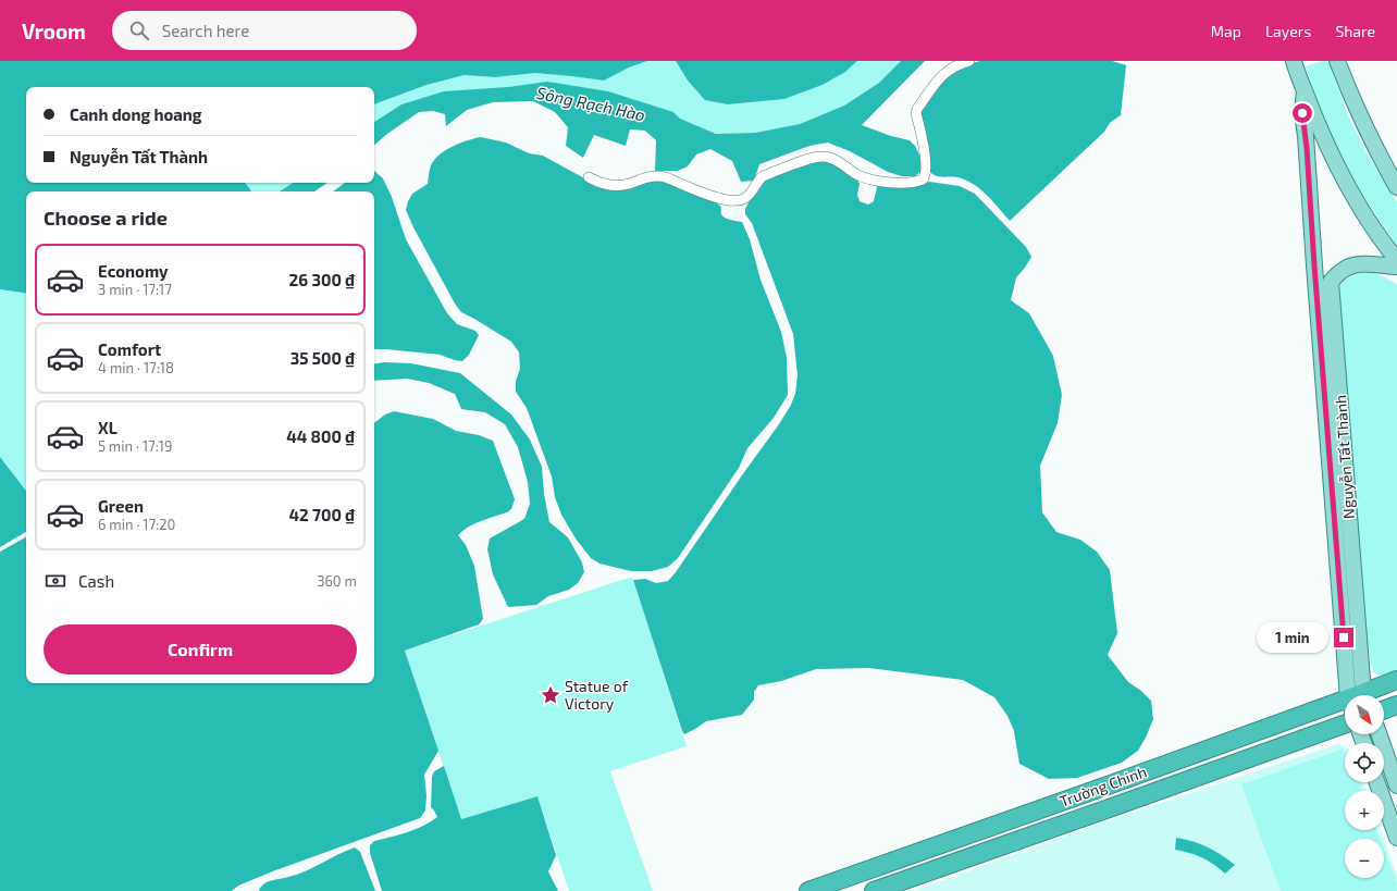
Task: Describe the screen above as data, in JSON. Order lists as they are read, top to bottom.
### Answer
{
  "streets": {
    "highway": ["Trường Chinh"],
    "main road": ["Nguyễn Tất Thành"]
  },
  "water": ["Sông Rạch Hào"],
  "places": {
    "place": ["Statue of Victory"]
  },
  "north": "bottom right",
  "page": {
    "header": "Vroom",
    "search": "Search here",
    "nav": ["Map", "Layers", "Share"],
    "banner": ["Canh dong hoang", "Nguyễn Tất Thành"],
    "heading": "Choose a ride",
    "list": [
      {
        "name": "Economy",
        "note": "3 min · 17:17",
        "value": "26 300 ₫"
      },
      {
        "name": "Comfort",
        "note": "4 min · 17:18",
        "value": "35 500 ₫"
      },
      {
        "name": "XL",
        "note": "5 min · 17:19",
        "value": "44 800 ₫"
      },
      {
        "name": "Green",
        "note": "6 min · 17:20",
        "value": "42 700 ₫"
      }
    ],
    "pay": ["Cash", "360 m"],
    "buttons": "Confirm",
    "bubble": "1 min",
    "map_buttons": ["+", "−"]
  }
}
